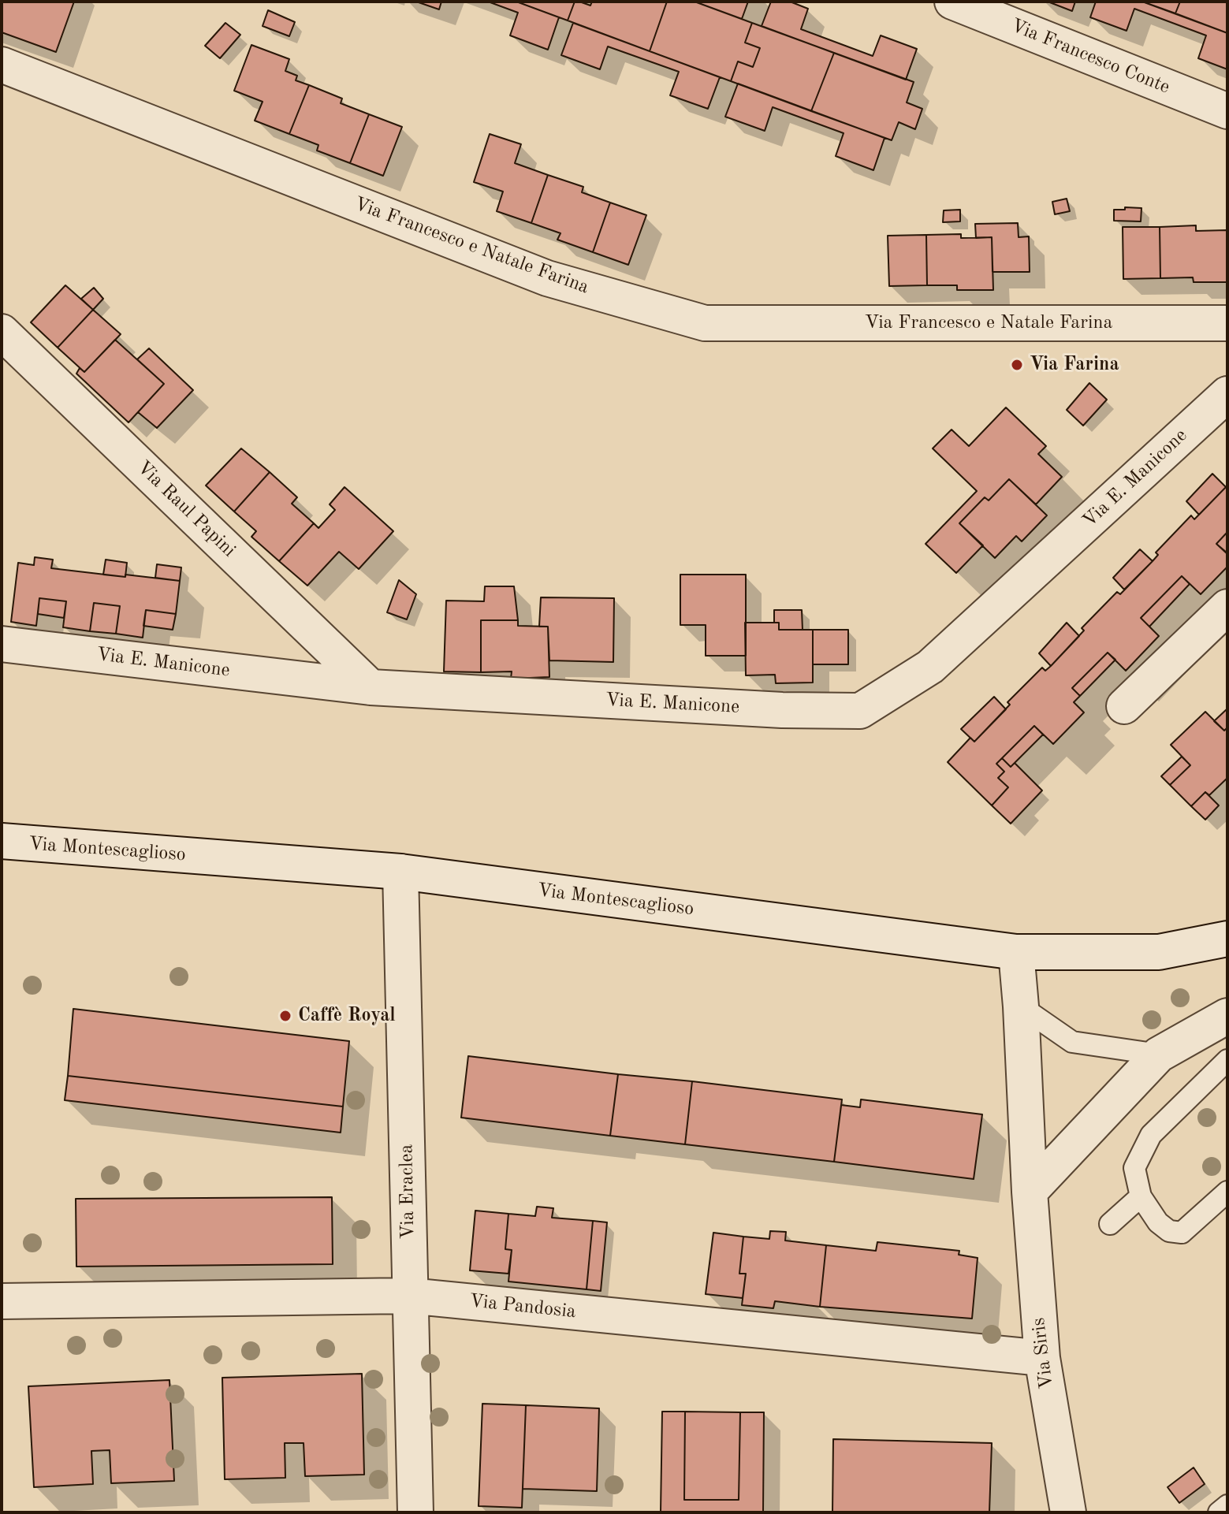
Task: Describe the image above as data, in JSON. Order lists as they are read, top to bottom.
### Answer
{
  "streets": {
    "street": [
      "Via Francesco Conte",
      "Via Francesco e Natale Farina",
      "Via E. Manicone",
      "Via Raul Papini",
      "Via Montescaglioso",
      "Via Eraclea",
      "Via Pandosia",
      "Via Siris"
    ]
  },
  "crossings": [
    ["Via E. Manicone", "Via Raul Papini"],
    ["Via Montescaglioso", "Via Eraclea"],
    ["Via Montescaglioso", "Via Siris"],
    ["Via Eraclea", "Via Pandosia"],
    ["Via Pandosia", "Via Siris"]
  ],
  "places": ["Via Farina", "Caffè Royal"]
}
